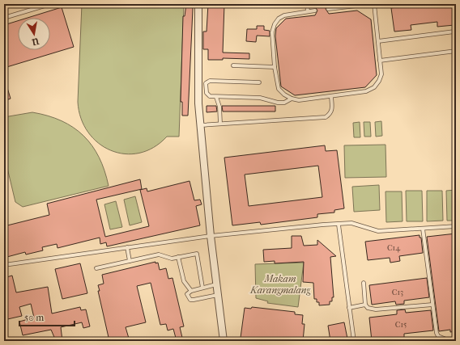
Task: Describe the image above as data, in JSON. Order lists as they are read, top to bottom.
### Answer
{
  "parks": ["Makam Karangmalang"],
  "house_numbers": ["C14", "C13", "C15"],
  "scale_bar": "50 m",
  "north": "bottom"
}
